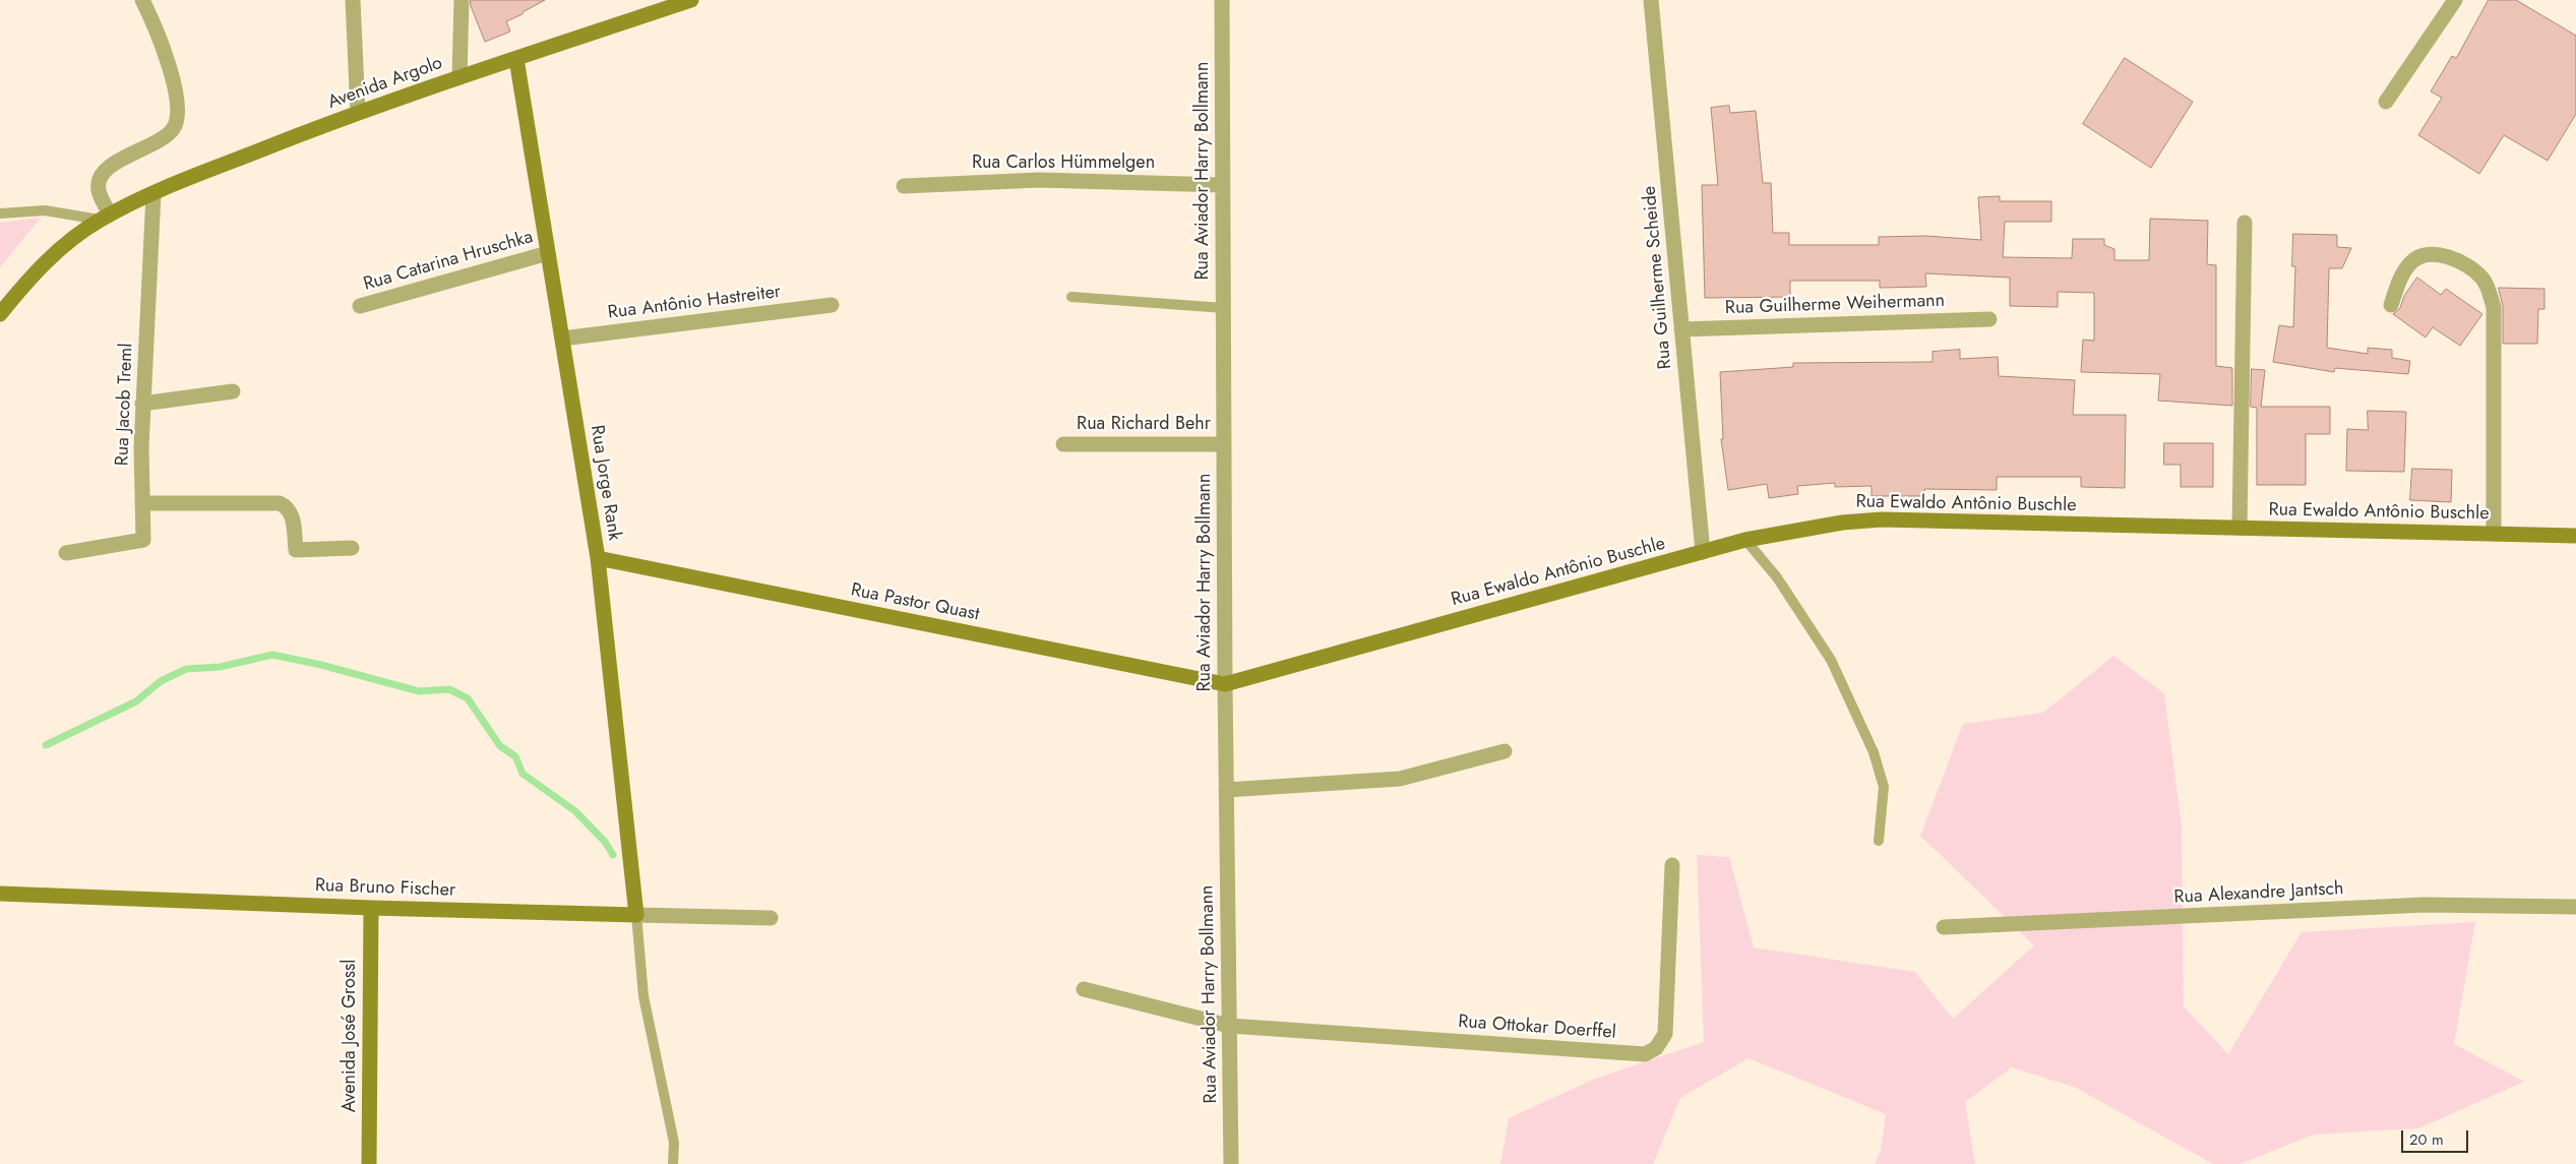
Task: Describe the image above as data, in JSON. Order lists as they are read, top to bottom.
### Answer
{
  "streets": {
    "street": [
      "Avenida Argolo",
      "Rua Carlos Hümmelgen",
      "Rua Aviador Harry Bollmann",
      "Rua Catarina Hruschka",
      "Rua Guilherme Scheide",
      "Rua Antônio Hastreiter",
      "Rua Guilherme Weihermann",
      "Rua Jacob Treml",
      "Rua Richard Behr",
      "Rua Jorge Rank",
      "Rua Ewaldo Antônio Buschle",
      "Rua Pastor Quast",
      "Rua Bruno Fischer",
      "Rua Alexandre Jantsch",
      "Rua Ottokar Doerffel",
      "Avenida José Grossl"
    ]
  },
  "crossings": [
    ["Avenida Argolo", "Rua Jacob Treml"],
    ["Avenida Argolo", "Rua Jorge Rank"],
    ["Rua Carlos Hümmelgen", "Rua Aviador Harry Bollmann"],
    ["Rua Aviador Harry Bollmann", "Rua Richard Behr"],
    ["Rua Aviador Harry Bollmann", "Rua Ewaldo Antônio Buschle"],
    ["Rua Aviador Harry Bollmann", "Rua Pastor Quast"],
    ["Rua Aviador Harry Bollmann", "Rua Ottokar Doerffel"],
    ["Rua Catarina Hruschka", "Rua Jorge Rank"],
    ["Rua Guilherme Scheide", "Rua Guilherme Weihermann"],
    ["Rua Guilherme Scheide", "Rua Ewaldo Antônio Buschle"],
    ["Rua Antônio Hastreiter", "Rua Jorge Rank"],
    ["Rua Jorge Rank", "Rua Pastor Quast"],
    ["Rua Jorge Rank", "Rua Bruno Fischer"],
    ["Rua Ewaldo Antônio Buschle", "Rua Pastor Quast"],
    ["Rua Bruno Fischer", "Avenida José Grossl"]
  ],
  "scale_bar": "20 m"
}
